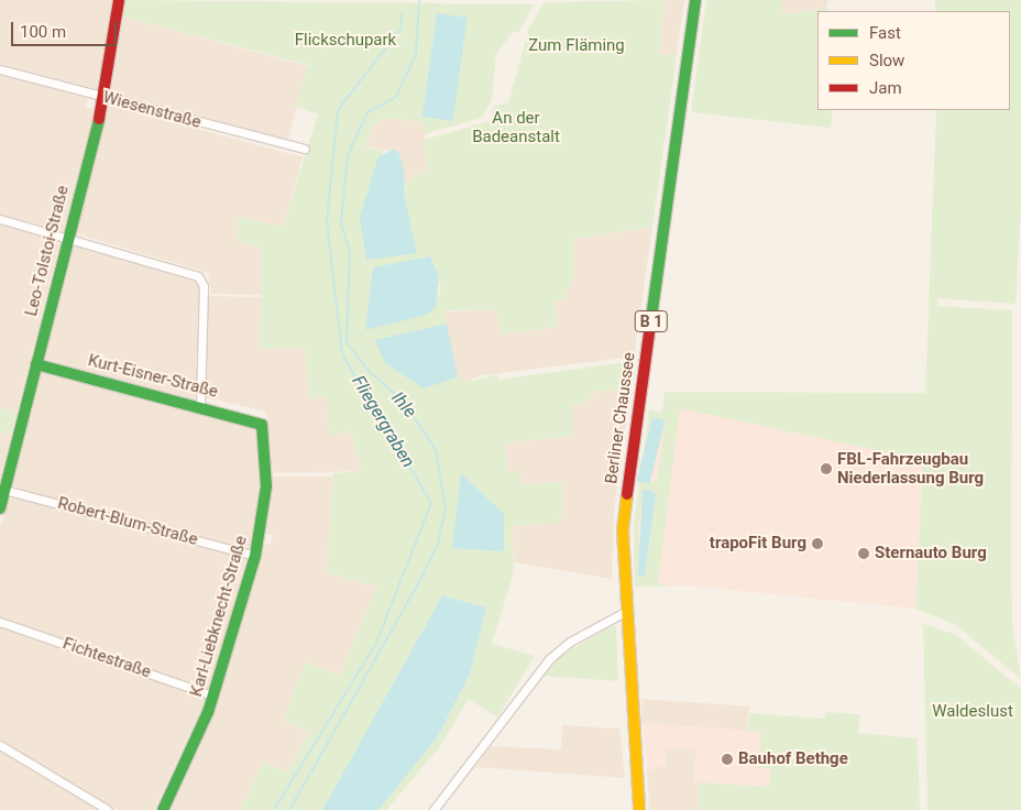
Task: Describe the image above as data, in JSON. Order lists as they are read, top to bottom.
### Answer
{
  "streets": {
    "street": [
      "Wiesenstraße",
      "Leo-Tolstoi-Straße",
      "B 1",
      "Kurt-Eisner-Straße",
      "Berliner Chaussee",
      "Robert-Blum-Straße",
      "Karl-Liebknecht-Straße",
      "Fichtestraße"
    ]
  },
  "crossings": [
    ["Wiesenstraße", "Leo-Tolstoi-Straße"],
    ["Leo-Tolstoi-Straße", "Kurt-Eisner-Straße"],
    ["Leo-Tolstoi-Straße", "Robert-Blum-Straße"],
    ["Kurt-Eisner-Straße", "Karl-Liebknecht-Straße"],
    ["Robert-Blum-Straße", "Karl-Liebknecht-Straße"],
    ["Karl-Liebknecht-Straße", "Fichtestraße"]
  ],
  "water": ["Ihle", "Fliegergraben"],
  "parks": [
    "Flickschupark",
    "Zum Fläming",
    "An der Badeanstalt",
    "Waldeslust"
  ],
  "places": [
    "FBL-Fahrzeugbau Niederlassung Burg",
    "trapoFit Burg",
    "Sternauto Burg",
    "Bauhof Bethge"
  ],
  "legend": ["Fast", "Slow", "Jam"],
  "scale_bar": "100 m"
}
